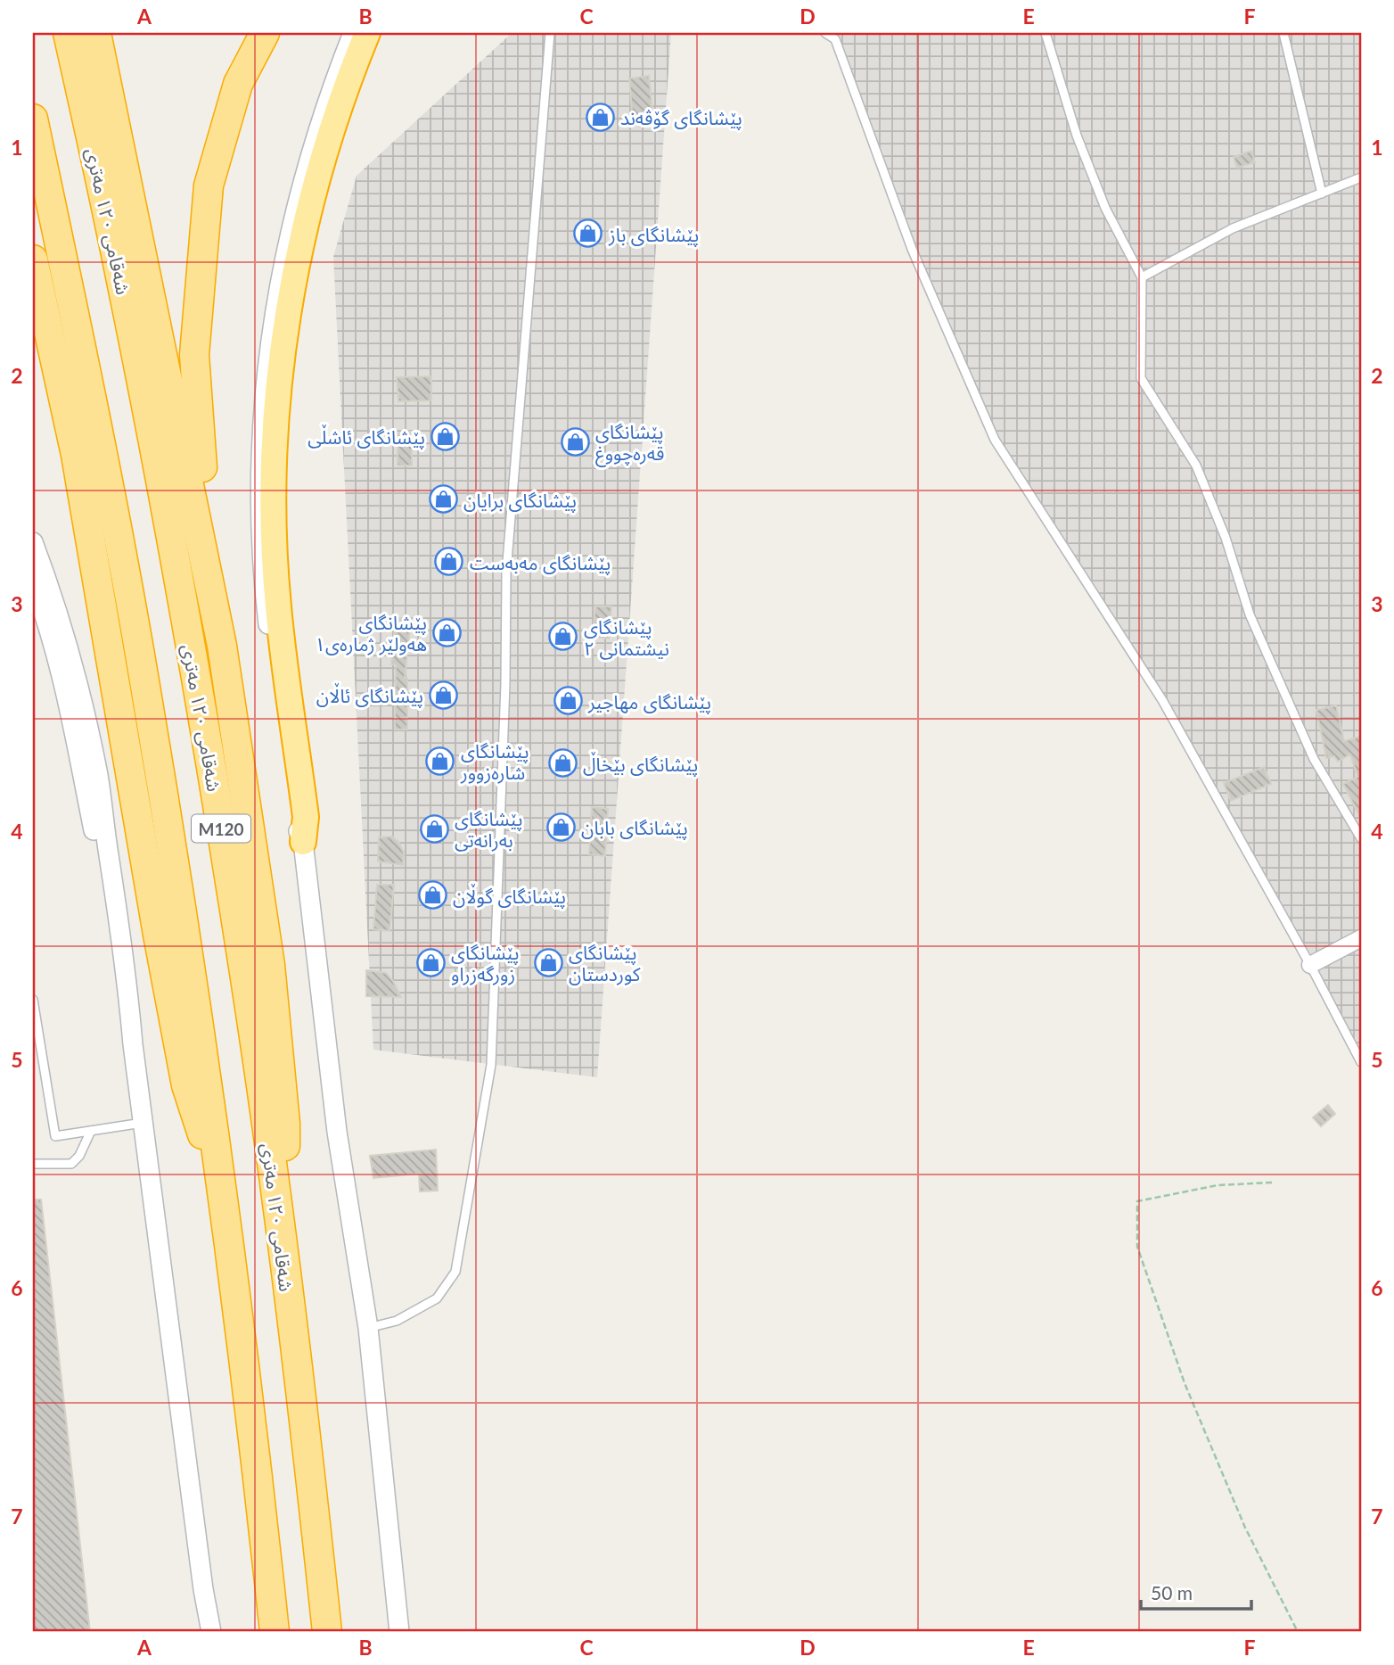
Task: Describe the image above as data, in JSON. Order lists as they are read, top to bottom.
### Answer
{
  "streets": {
    "highway": ["شەقامی ١٢٠ مەتری", "M120"]
  },
  "places": {
    "shop": [
      "پێشانگای گۆڤەند",
      "پێشانگای باز",
      "پێشانگای ئاشڵی",
      "پێشانگای قەرەچووغ",
      "پێشانگای برایان",
      "پێشانگای مەبەست",
      "پێشانگای هەولێر ژمارەی١",
      "پێشانگای نیشتمانی ٢",
      "پێشانگای ئاڵان",
      "پێشانگای مهاجیر",
      "پێشانگای شارەزوور",
      "پێشانگای بێخاڵ",
      "پێشانگای بابان",
      "پێشانگای بەرانەتی",
      "پێشانگای گوڵان",
      "پێشانگای زورگەزراو",
      "پێشانگای کوردستان"
    ]
  },
  "scale_bar": "50 m",
  "grid": {
    "columns": [
      "A",
      "B",
      "C",
      "D",
      "E",
      "F"
    ],
    "rows": [
      "1",
      "2",
      "3",
      "4",
      "5",
      "6",
      "7"
    ]
  }
}
